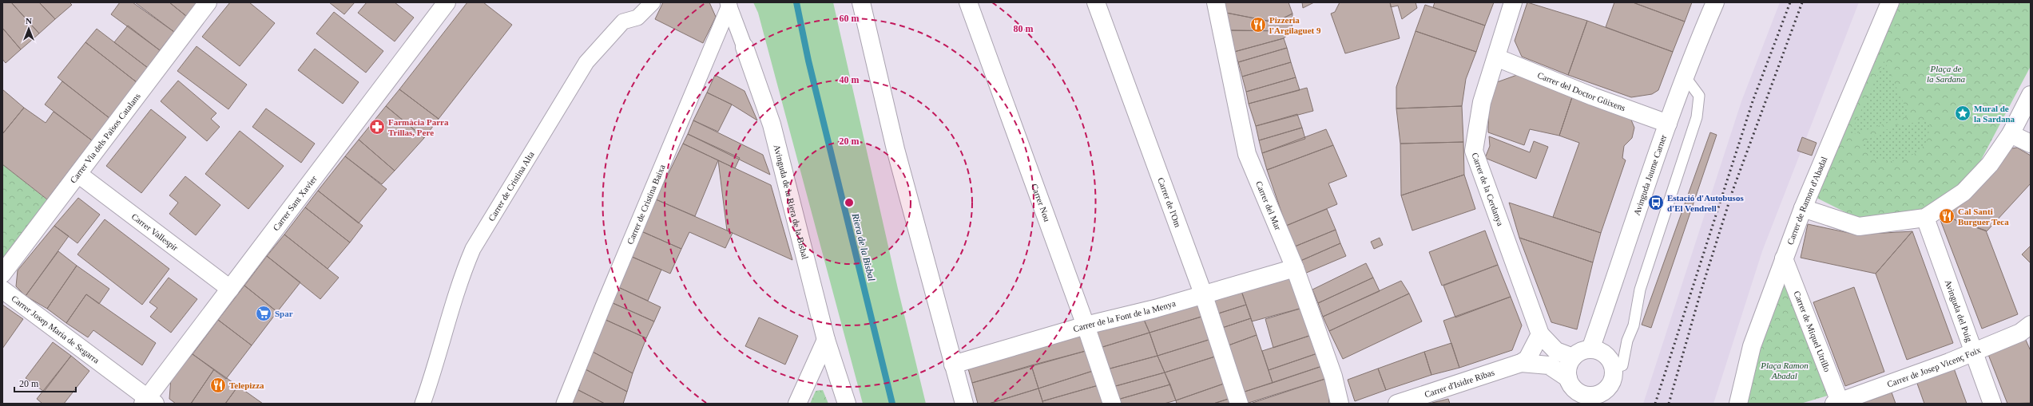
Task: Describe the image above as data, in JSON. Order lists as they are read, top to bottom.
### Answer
{
  "streets": {
    "street": [
      "Carrer del Doctor Güixens",
      "Carrer Via dels Països Catalans",
      "Avinguda Jaume Carner",
      "Carrer de Cristina Alta",
      "Carrer de la Cerdanya",
      "Carrer de Ramon d'Abadal",
      "Avinguda de la Riera de la Bisbal",
      "Carrer Nou",
      "Carrer de l'Om",
      "Carrer Sant Xavier",
      "Carrer de Cristina Baixa",
      "Carrer del Mar",
      "Carrer Vallespir",
      "Avinguda del Puig",
      "Carrer de la Font de la Menya",
      "Carrer Josep Maria de Segarra",
      "Carrer de Miquel Utrillo",
      "Carrer de Josep Vicenç Foix",
      "Carrer d'Isidre Ribas"
    ]
  },
  "crossings": [
    ["Carrer del Doctor Güixens", "Avinguda Jaume Carner"],
    ["Carrer del Doctor Güixens", "Carrer de la Cerdanya"],
    ["Carrer Via dels Països Catalans", "Carrer Vallespir"],
    ["Avinguda Jaume Carner", "Carrer de la Cerdanya"],
    ["Avinguda Jaume Carner", "Carrer d'Isidre Ribas"],
    ["Carrer de la Cerdanya", "Carrer d'Isidre Ribas"],
    ["Carrer de Ramon d'Abadal", "Carrer de Miquel Utrillo"],
    ["Avinguda de la Riera de la Bisbal", "Carrer de Cristina Baixa"],
    ["Carrer Nou", "Carrer de la Font de la Menya"],
    ["Carrer de l'Om", "Carrer de la Font de la Menya"],
    ["Carrer Sant Xavier", "Carrer Vallespir"],
    ["Carrer Sant Xavier", "Carrer Josep Maria de Segarra"],
    ["Carrer del Mar", "Carrer de la Font de la Menya"],
    ["Avinguda del Puig", "Carrer de Josep Vicenç Foix"],
    ["Carrer de Miquel Utrillo", "Carrer de Josep Vicenç Foix"]
  ],
  "water": ["Riera de la Bisbal"],
  "parks": ["Plaça de la Sardana", "Plaça Ramon Abadal"],
  "places": {
    "restaurant": ["Pizzeria l'Argilaguet 9", "Cal Santi Burguer Teca", "Telepizza"],
    "place": ["Mural de la Sardana"],
    "pharmacy": ["Farmàcia Parra Trillas, Pere"],
    "bus stop": ["Estació d'Autobusos d'El Vendrell"],
    "supermarket": ["Spar"]
  },
  "scale_bar": "20 m",
  "north": "top",
  "rings": [
    "60 m",
    "80 m",
    "40 m",
    "20 m"
  ]
}
